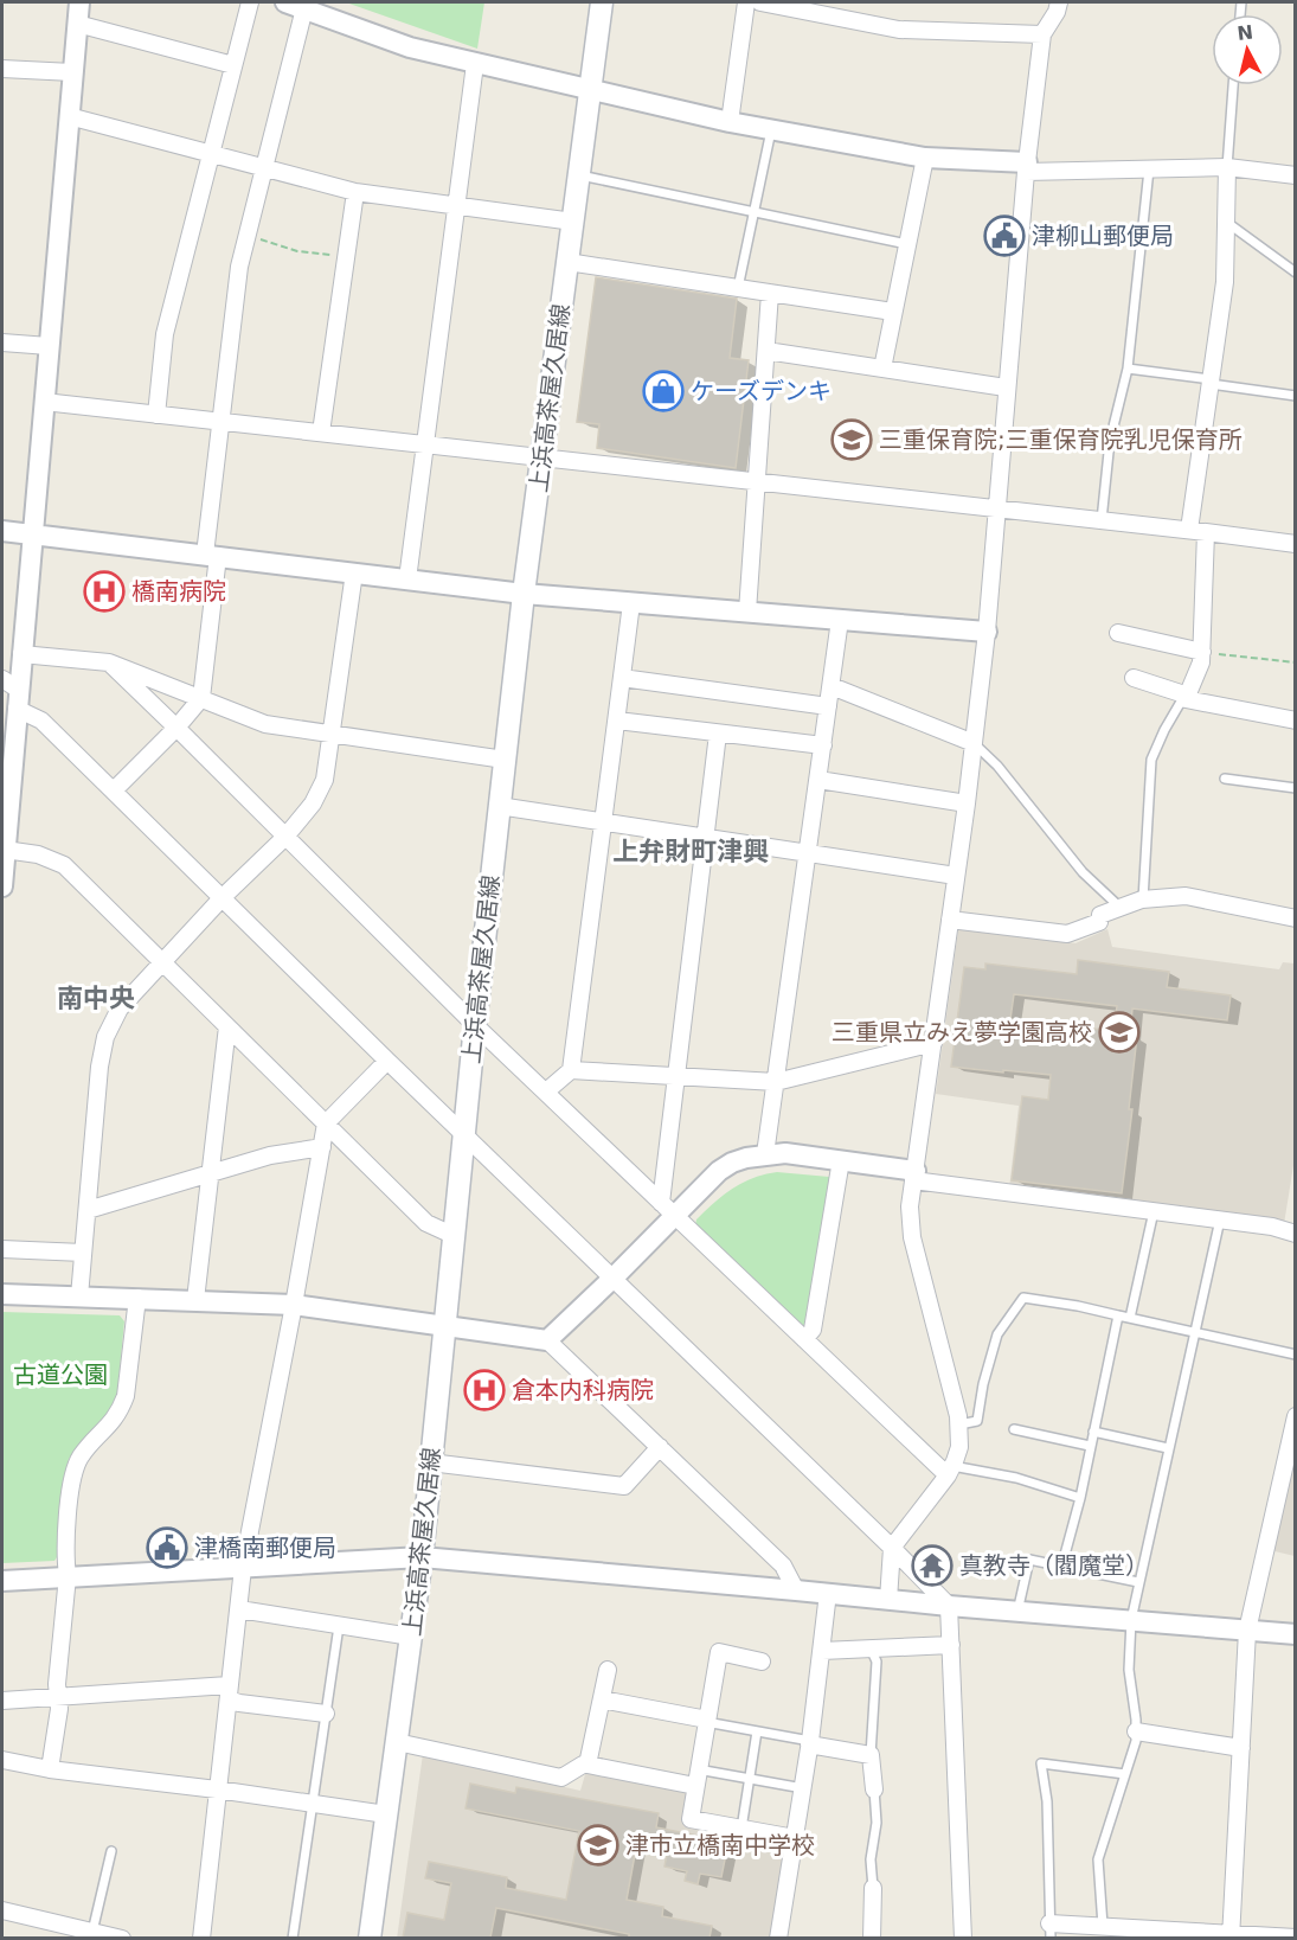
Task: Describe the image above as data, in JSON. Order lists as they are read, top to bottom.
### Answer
{
  "streets": {
    "main road": ["上浜高茶屋久居線"]
  },
  "districts": ["上弁財町津興", "南中央"],
  "parks": ["古道公園"],
  "places": {
    "public building": ["津柳山郵便局", "津橋南郵便局"],
    "shop": ["ケーズデンキ"],
    "school or university": ["三重保育院;三重保育院乳児保育所", "三重県立みえ夢学園高校", "津市立橋南中学校"],
    "hospital": ["橋南病院", "倉本内科病院"],
    "temple": ["真教寺（閻魔堂）"]
  },
  "north": "top"
}
